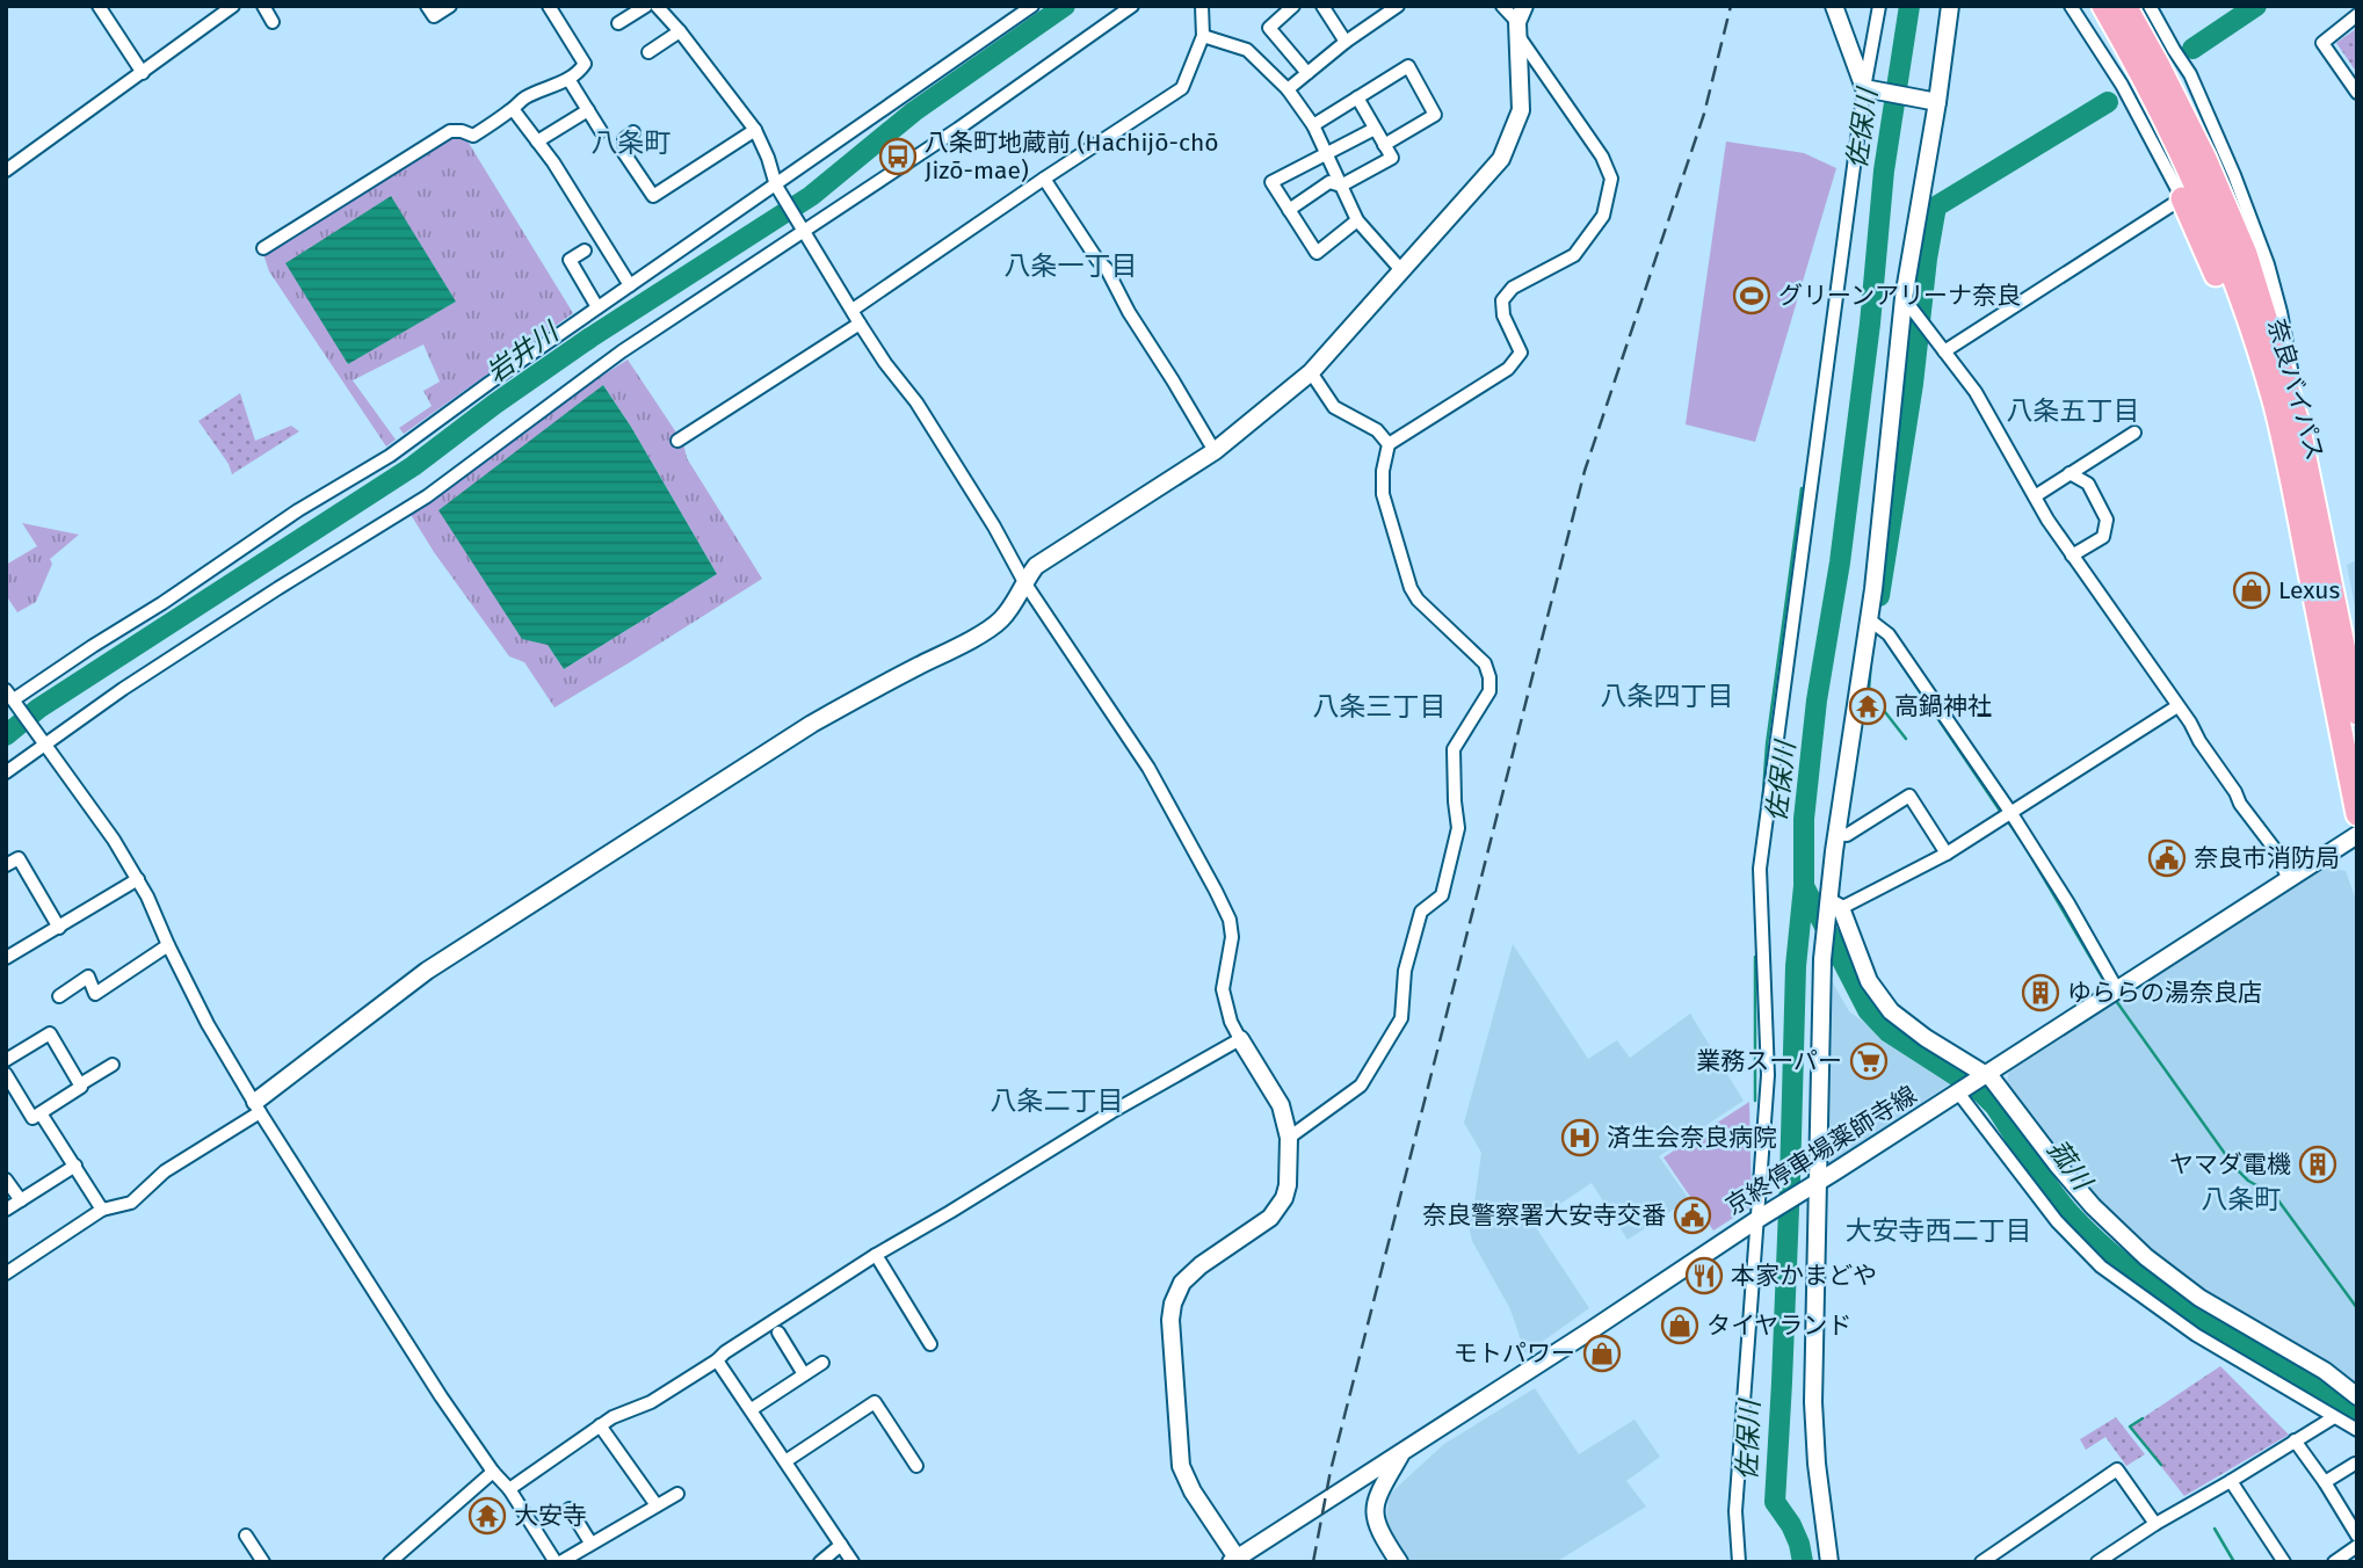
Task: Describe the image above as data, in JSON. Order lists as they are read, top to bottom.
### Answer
{
  "streets": {
    "highway": ["奈良バイパス"],
    "street": ["京終停車場薬師寺線"]
  },
  "districts": [
    "八条町",
    "八条一丁目",
    "八条五丁目",
    "八条四丁目",
    "八条三丁目",
    "八条二丁目",
    "八条町",
    "大安寺西二丁目"
  ],
  "water": ["佐保川", "岩井川", "菰川"],
  "places": {
    "bus stop": ["八条町地蔵前 (Hachijō-chō Jizō-mae)"],
    "sports": ["グリーンアリーナ奈良"],
    "shop": ["Lexus", "タイヤランド", "モトパワー"],
    "temple": ["高鍋神社", "大安寺"],
    "public building": ["奈良市消防局", "奈良警察署大安寺交番"],
    "building": ["ゆららの湯奈良店", "ヤマダ電機"],
    "supermarket": ["業務スーパー"],
    "hospital": ["済生会奈良病院"],
    "restaurant": ["本家かまどや"]
  }
}
